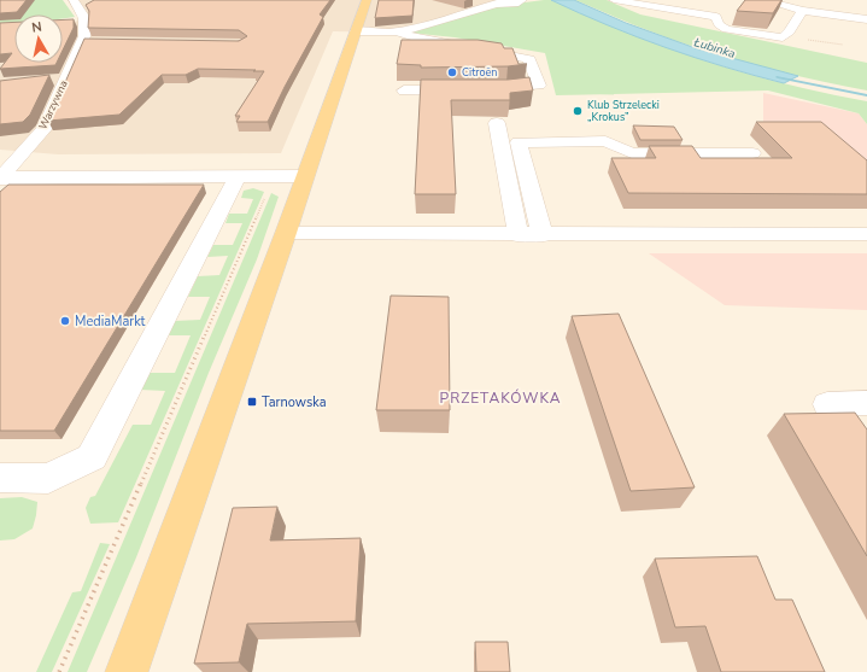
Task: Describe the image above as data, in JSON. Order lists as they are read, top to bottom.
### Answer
{
  "streets": {
    "street": ["Warzywna"]
  },
  "districts": ["PRZETAKÓWKA"],
  "water": ["Łubinka"],
  "places": {
    "other": ["Citroën", "Klub Strzelecki „Krokus”", "MediaMarkt"],
    "transit": ["Tarnowska"]
  },
  "north": "top"
}
